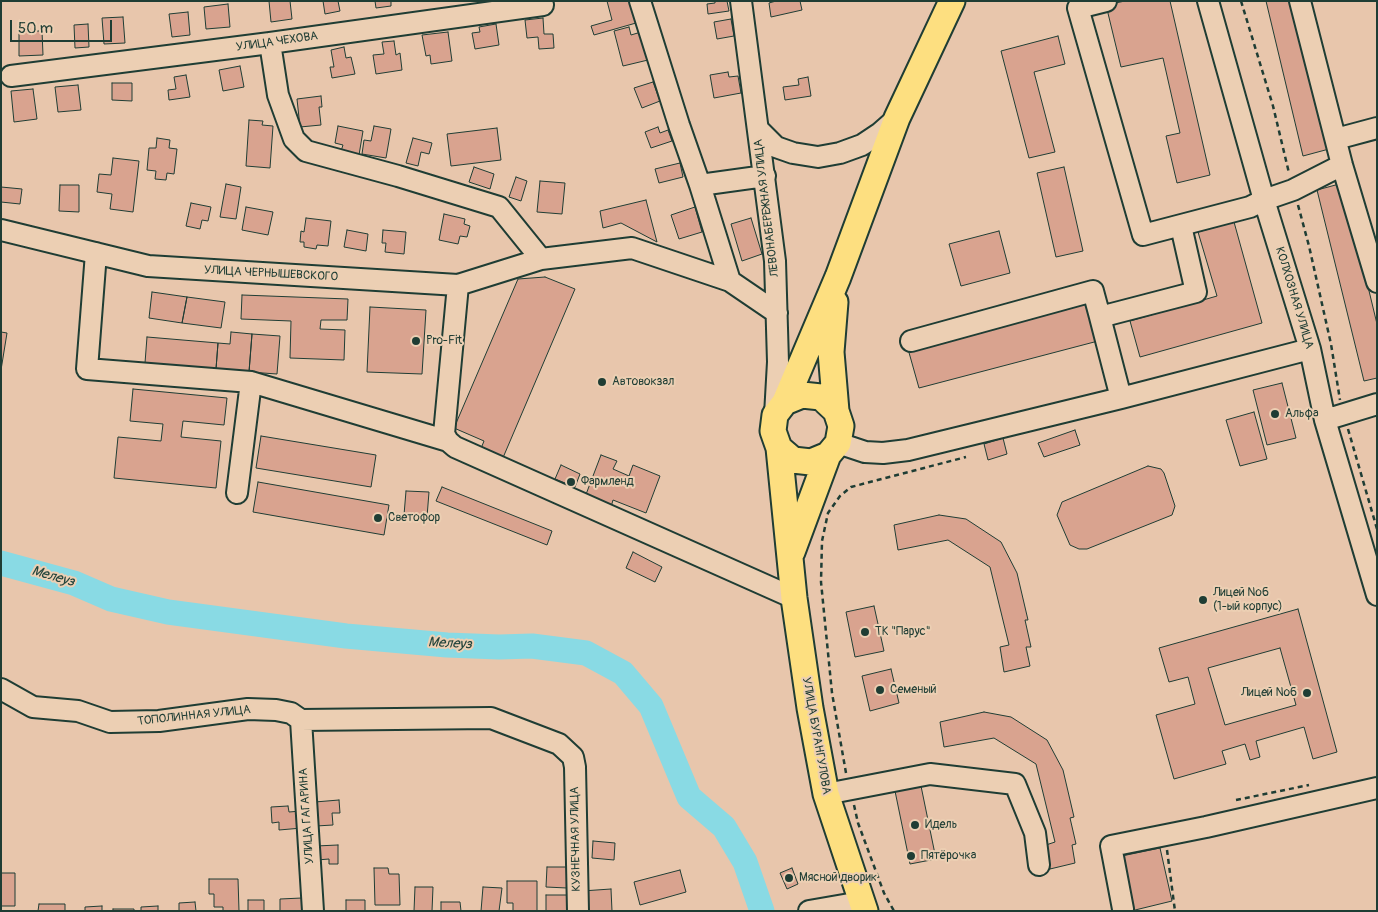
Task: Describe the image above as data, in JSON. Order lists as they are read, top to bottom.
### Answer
{
  "streets": {
    "main road": ["УЛИЦА БУРАНГУЛОВА"],
    "street": [
      "УЛИЦА ЧЕХОВА",
      "ЛЕВОНАБЕРЕЖНАЯ УЛИЦА",
      "УЛИЦА ЧЕРНЫШЕВСКОГО",
      "КОЛХОЗНАЯ УЛИЦА",
      "ТОПОЛИННАЯ УЛИЦА",
      "УЛИЦА ГАГАРИНА",
      "КУЗНЕЧНАЯ УЛИЦА"
    ]
  },
  "crossings": [
    ["ЛЕВОНАБЕРЕЖНАЯ УЛИЦА", "УЛИЦА ЧЕРНЫШЕВСКОГО"],
    ["ЛЕВОНАБЕРЕЖНАЯ УЛИЦА", "УЛИЦА БУРАНГУЛОВА"],
    ["ТОПОЛИННАЯ УЛИЦА", "УЛИЦА ГАГАРИНА"],
    ["ТОПОЛИННАЯ УЛИЦА", "КУЗНЕЧНАЯ УЛИЦА"],
    ["УЛИЦА ГАГАРИНА", "КУЗНЕЧНАЯ УЛИЦА"]
  ],
  "water": ["Мелеуз"],
  "places": [
    "Pro-Fit",
    "Автовокзал",
    "Альфа",
    "Фармленд",
    "Светофор",
    "Лицей №6 (1-ый корпус)",
    "ТК \"Парус\"",
    "Семеный",
    "Лицей №6",
    "Идель",
    "Пятёрочка",
    "Мясной дворик"
  ],
  "scale_bar": "50 m"
}
